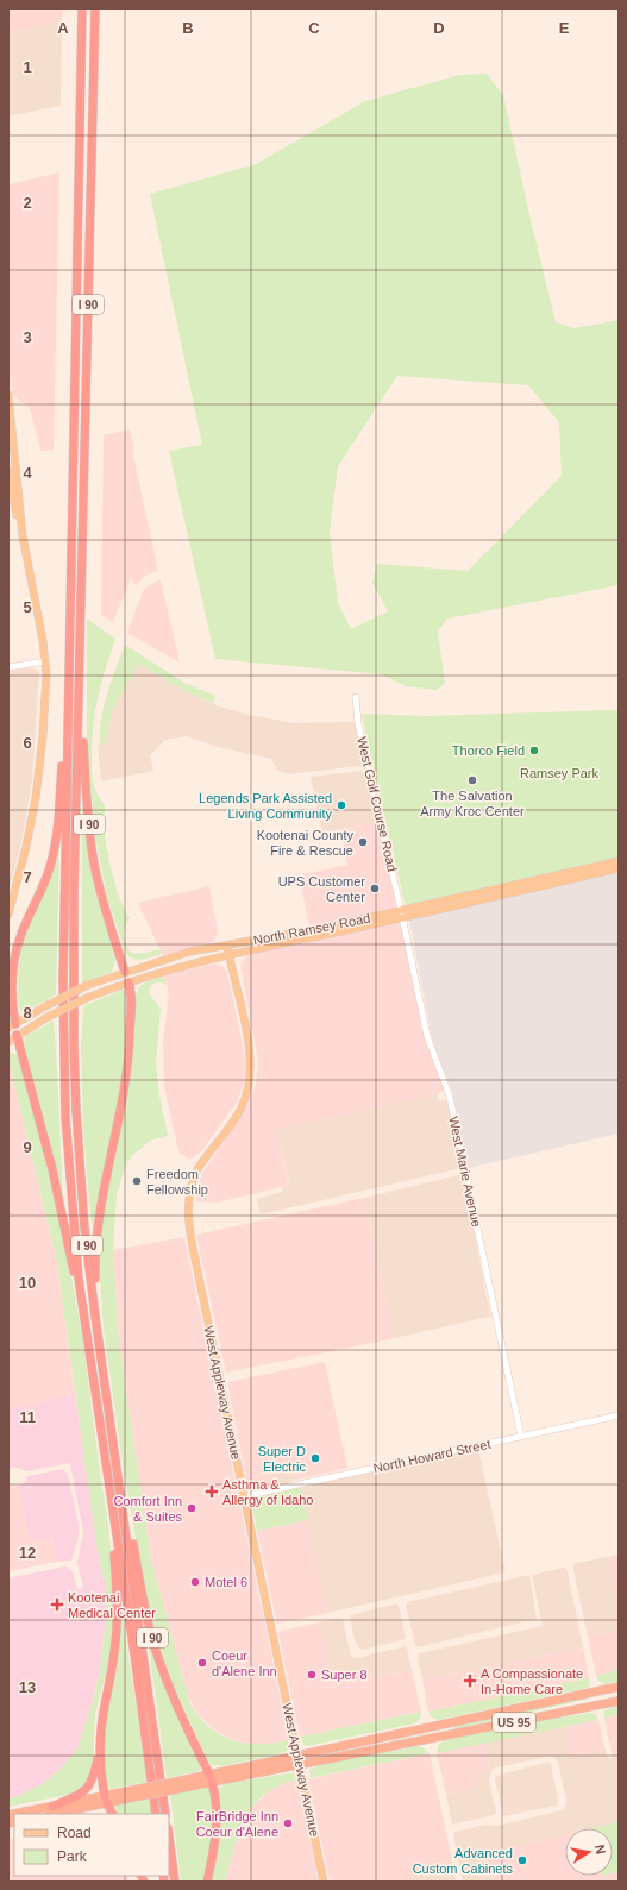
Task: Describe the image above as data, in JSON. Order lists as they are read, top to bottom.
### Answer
{
  "streets": {
    "highway": ["I 90", "US 95"],
    "main road": ["North Ramsey Road", "West Appleway Avenue"],
    "street": ["West Golf Course Road", "West Marie Avenue", "North Howard Street"]
  },
  "crossings": [
    ["I 90", "North Ramsey Road"],
    ["I 90", "US 95"],
    ["West Golf Course Road", "North Ramsey Road"],
    ["West Golf Course Road", "West Marie Avenue"],
    ["North Ramsey Road", "West Marie Avenue"],
    ["North Ramsey Road", "West Appleway Avenue"],
    ["West Marie Avenue", "North Howard Street"],
    ["West Appleway Avenue", "North Howard Street"],
    ["West Appleway Avenue", "US 95"]
  ],
  "parks": ["Ramsey Park"],
  "places": {
    "other": [
      "Thorco Field",
      "The Salvation Army Kroc Center",
      "Legends Park Assisted Living Community",
      "Kootenai County Fire & Rescue",
      "UPS Customer Center",
      "Freedom Fellowship",
      "Super D Electric",
      "Comfort Inn & Suites",
      "Motel 6",
      "Coeur d'Alene Inn",
      "Super 8",
      "FairBridge Inn Coeur d'Alene",
      "Advanced Custom Cabinets"
    ],
    "health": ["Asthma & Allergy of Idaho", "Kootenai Medical Center", "A Compassionate In-Home Care"]
  },
  "legend": ["Road", "Park"],
  "north": "right",
  "grid": {
    "columns": [
      "A",
      "B",
      "C",
      "D",
      "E"
    ],
    "rows": [
      "1",
      "2",
      "3",
      "4",
      "5",
      "6",
      "7",
      "8",
      "9",
      "10",
      "11",
      "12",
      "13"
    ]
  }
}
